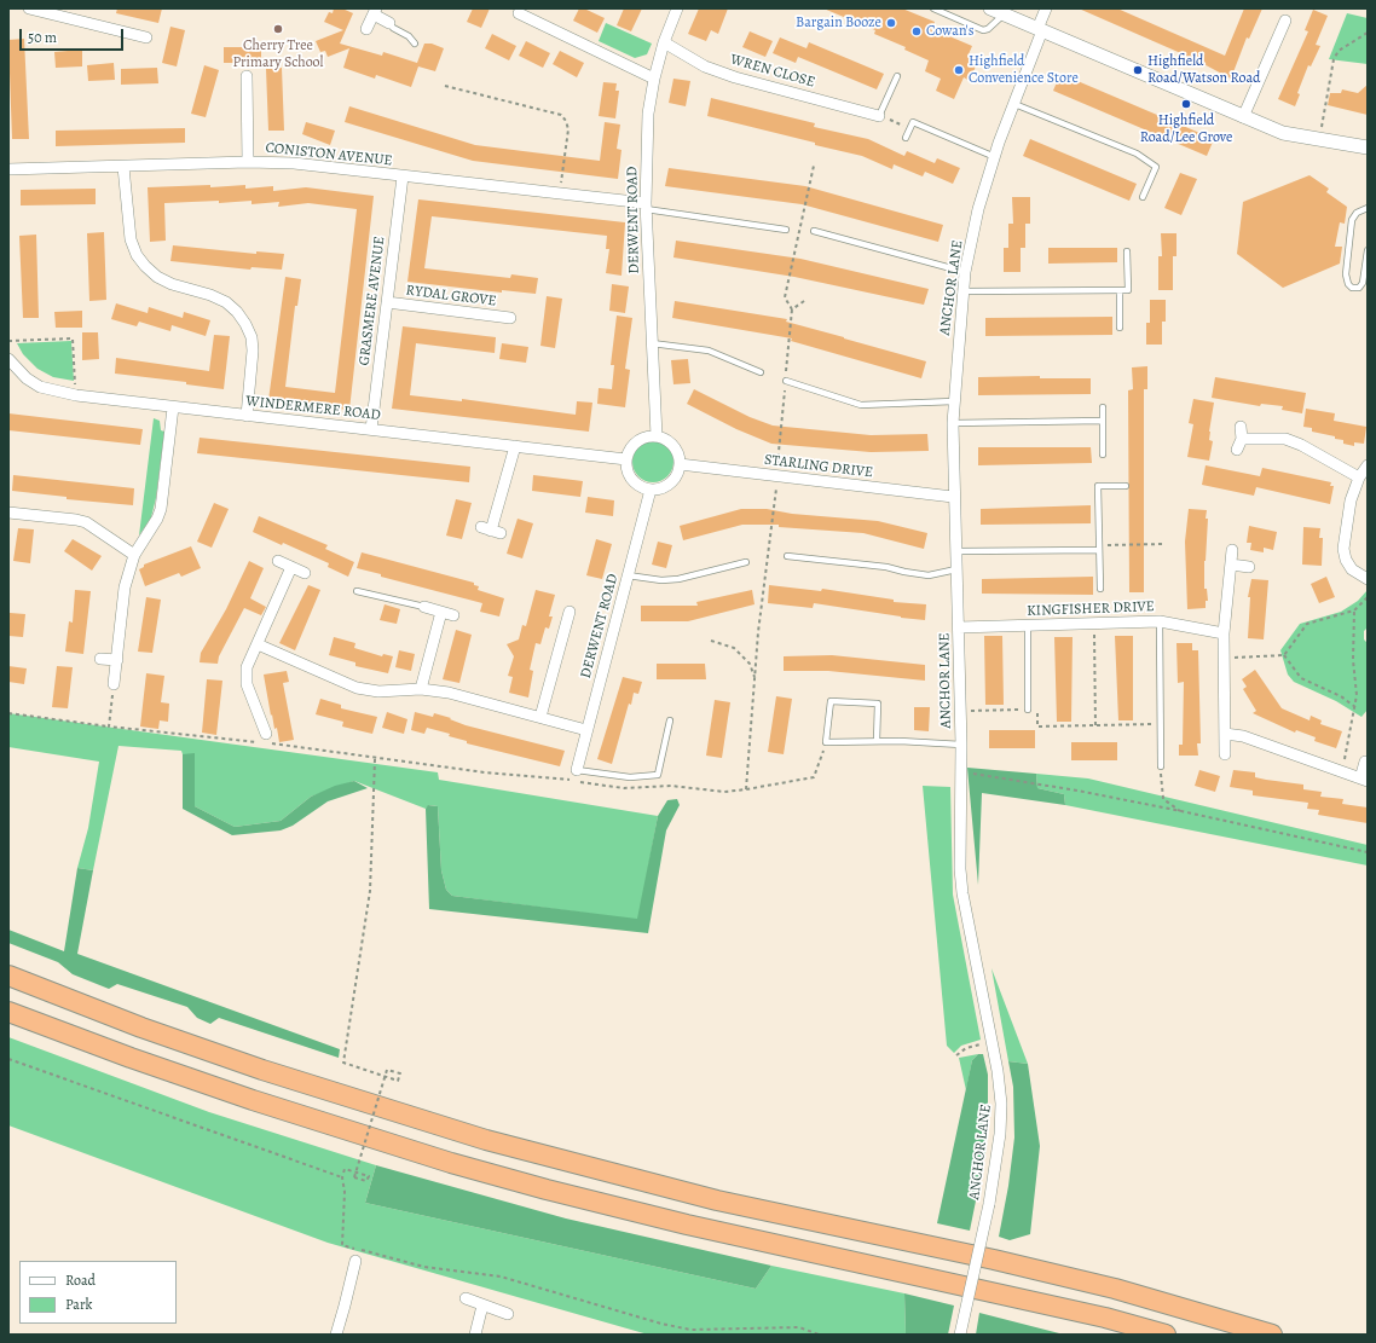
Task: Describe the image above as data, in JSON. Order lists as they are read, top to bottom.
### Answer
{
  "streets": {
    "street": [
      "WREN CLOSE",
      "CONISTON AVENUE",
      "DERWENT ROAD",
      "ANCHOR LANE",
      "RYDAL GROVE",
      "GRASMERE AVENUE",
      "WINDERMERE ROAD",
      "STARLING DRIVE",
      "KINGFISHER DRIVE"
    ]
  },
  "crossings": [
    ["WREN CLOSE", "DERWENT ROAD"],
    ["CONISTON AVENUE", "DERWENT ROAD"],
    ["CONISTON AVENUE", "GRASMERE AVENUE"],
    ["DERWENT ROAD", "WINDERMERE ROAD"],
    ["DERWENT ROAD", "STARLING DRIVE"],
    ["ANCHOR LANE", "STARLING DRIVE"],
    ["ANCHOR LANE", "KINGFISHER DRIVE"],
    ["RYDAL GROVE", "GRASMERE AVENUE"],
    ["GRASMERE AVENUE", "WINDERMERE ROAD"],
    ["WINDERMERE ROAD", "STARLING DRIVE"]
  ],
  "places": [
    "Bargain Booze",
    "Cherry Tree Primary School",
    "Cowan's",
    "Highfield Convenience Store",
    "Highfield Road/Watson Road",
    "Highfield Road/Lee Grove"
  ],
  "legend": ["Road", "Park"],
  "scale_bar": "50 m"
}
